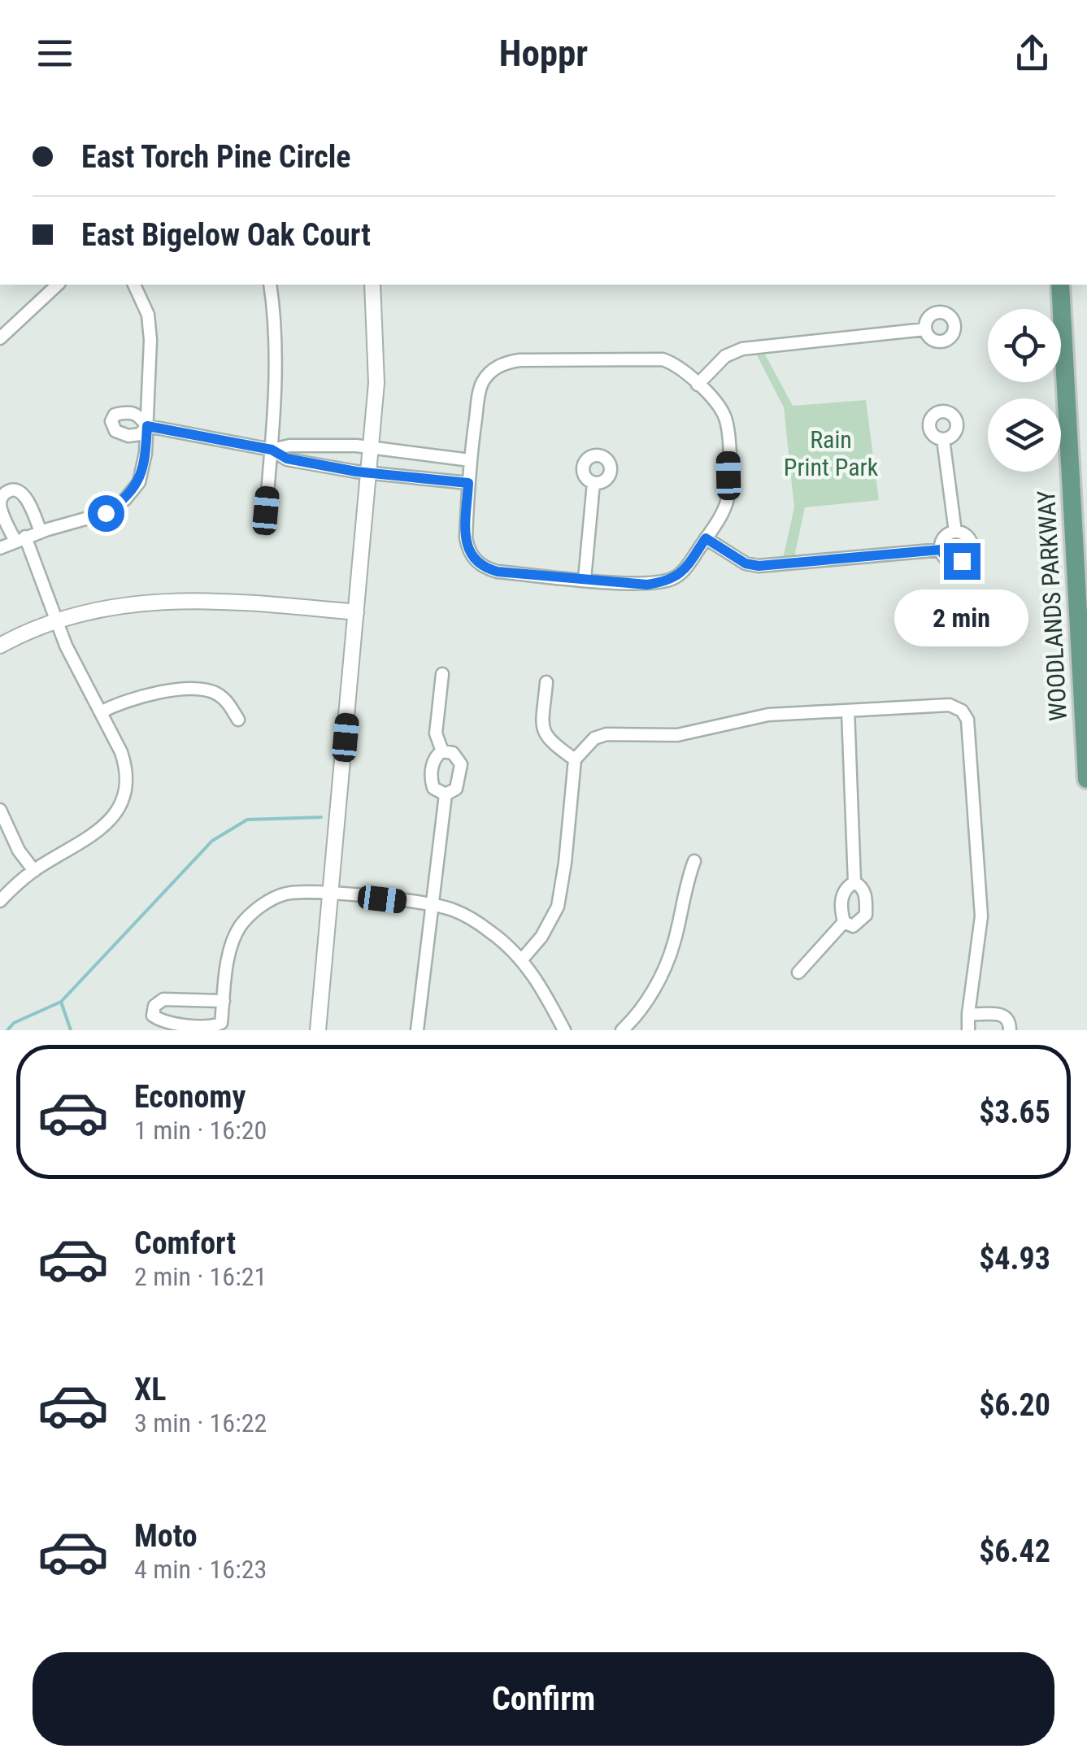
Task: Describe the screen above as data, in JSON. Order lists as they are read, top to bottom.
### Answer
{
  "streets": {
    "main road": ["WOODLANDS PARKWAY"]
  },
  "parks": ["Rain Print Park"],
  "page": {
    "header": "Hoppr",
    "banner": ["East Torch Pine Circle", "East Bigelow Oak Court"],
    "bubble": "2 min",
    "list": [
      {
        "name": "Economy",
        "note": "1 min · 16:20",
        "value": "$3.65"
      },
      {
        "name": "Comfort",
        "note": "2 min · 16:21",
        "value": "$4.93"
      },
      {
        "name": "XL",
        "note": "3 min · 16:22",
        "value": "$6.20"
      },
      {
        "name": "Moto",
        "note": "4 min · 16:23",
        "value": "$6.42"
      }
    ],
    "buttons": "Confirm"
  }
}
